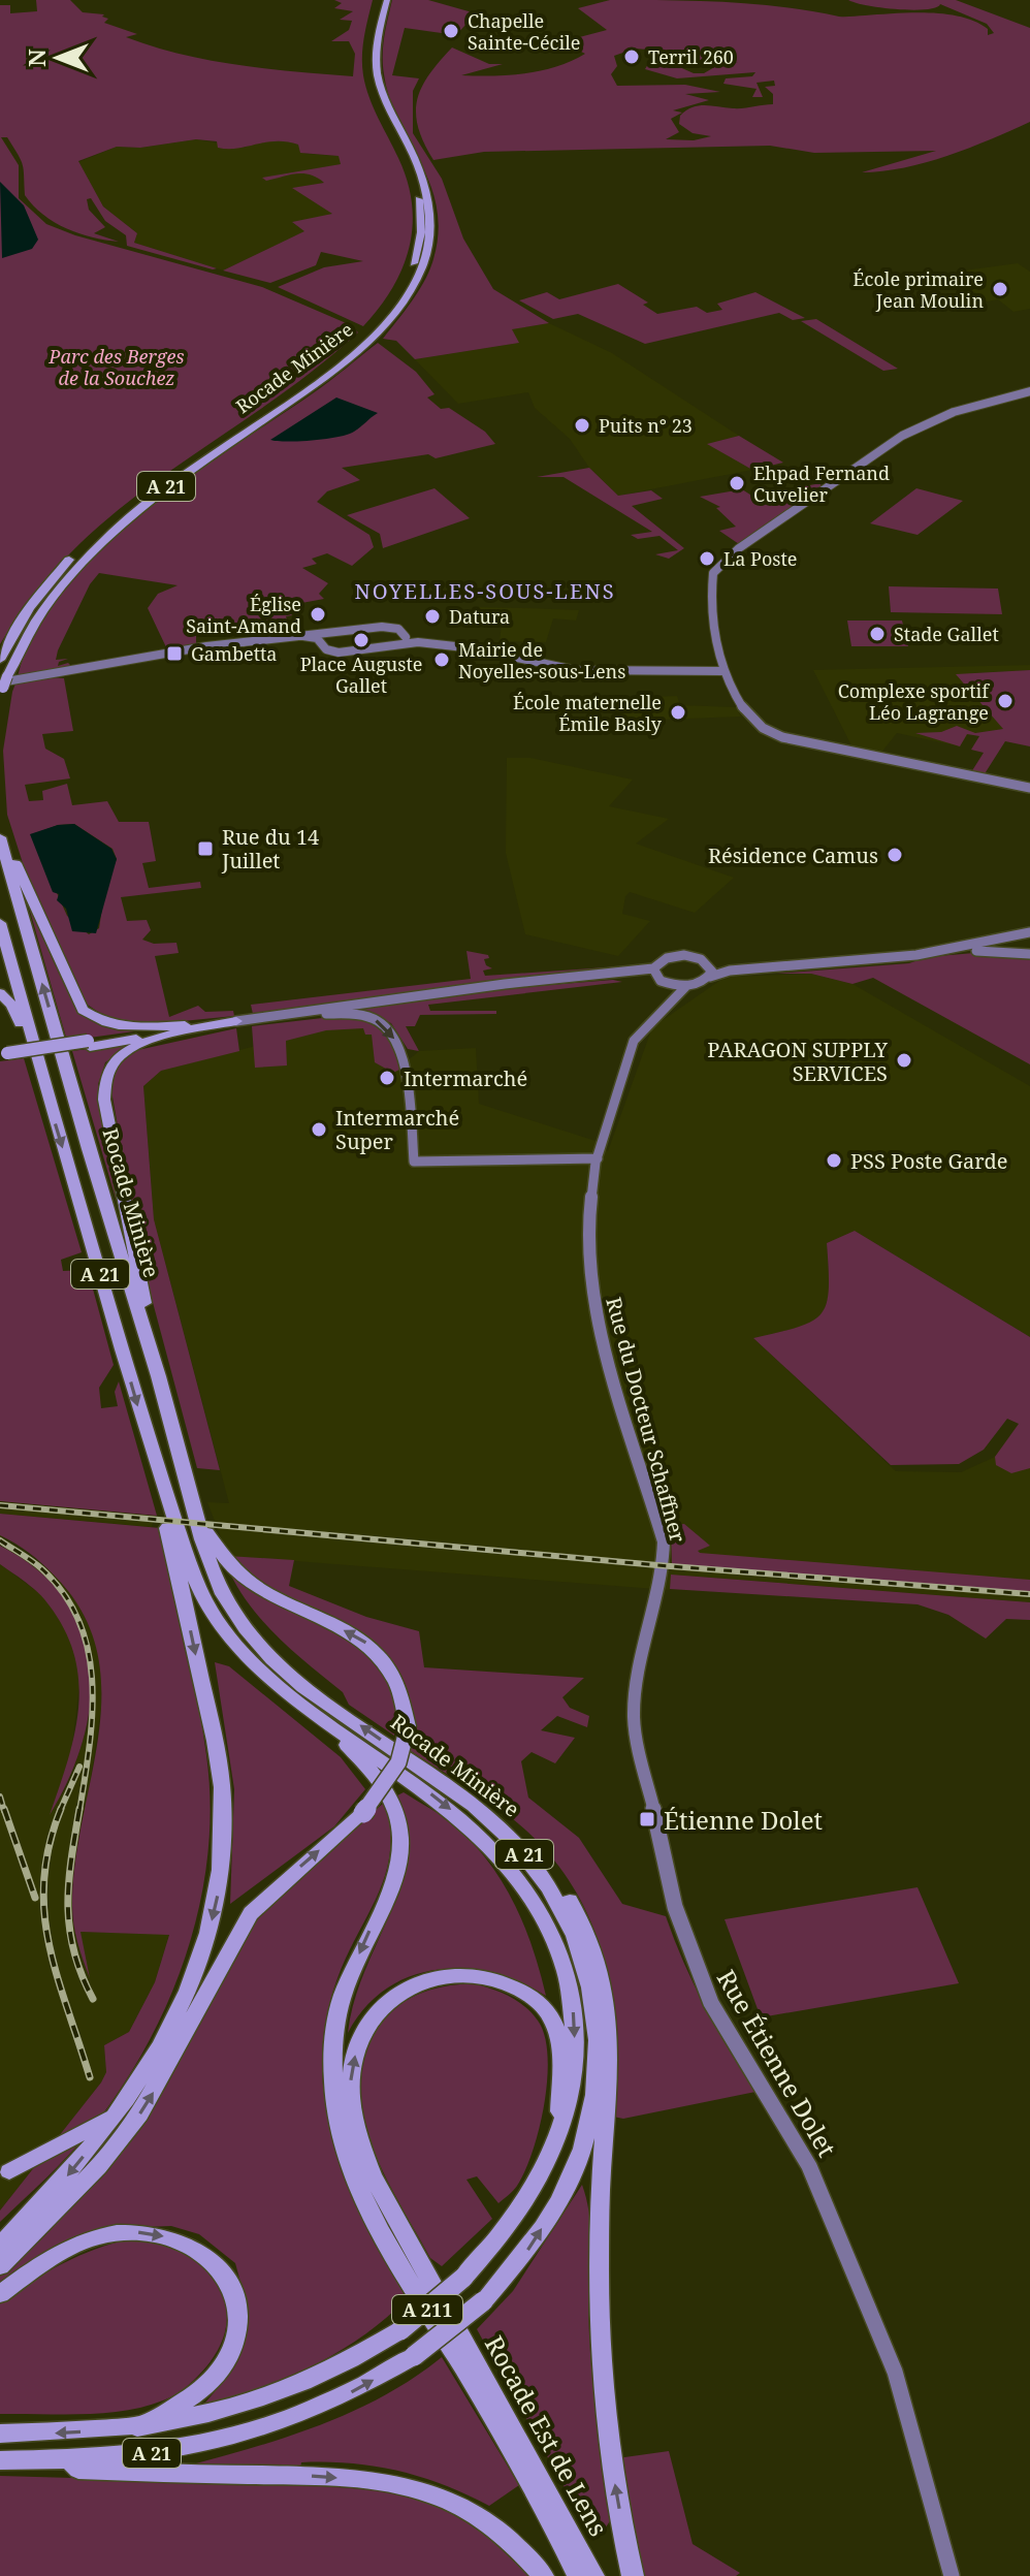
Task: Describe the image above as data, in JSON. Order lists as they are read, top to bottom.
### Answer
{
  "streets": {
    "highway": [
      "Rocade Minière",
      "A 21",
      "A 211",
      "Rocade Est de Lens"
    ],
    "street": ["Rue du Docteur Schaffner", "Rue Étienne Dolet"]
  },
  "crossings": [
    ["Rue du Docteur Schaffner", "Rue Étienne Dolet"]
  ],
  "districts": ["NOYELLES-SOUS-LENS"],
  "parks": ["Parc des Berges de la Souchez"],
  "places": {
    "other": [
      "Chapelle Sainte-Cécile",
      "Terril 260",
      "École primaire Jean Moulin",
      "Puits n° 23",
      "Ehpad Fernand Cuvelier",
      "La Poste",
      "Église Saint-Amand",
      "Datura",
      "Stade Gallet",
      "Place Auguste Gallet",
      "Mairie de Noyelles-sous-Lens",
      "Complexe sportif Léo Lagrange",
      "École maternelle Émile Basly",
      "Résidence Camus",
      "PARAGON SUPPLY SERVICES",
      "Intermarché",
      "Intermarché Super",
      "PSS Poste Garde"
    ],
    "transit": ["Gambetta", "Rue du 14 Juillet", "Étienne Dolet"]
  },
  "north": "left"
}
